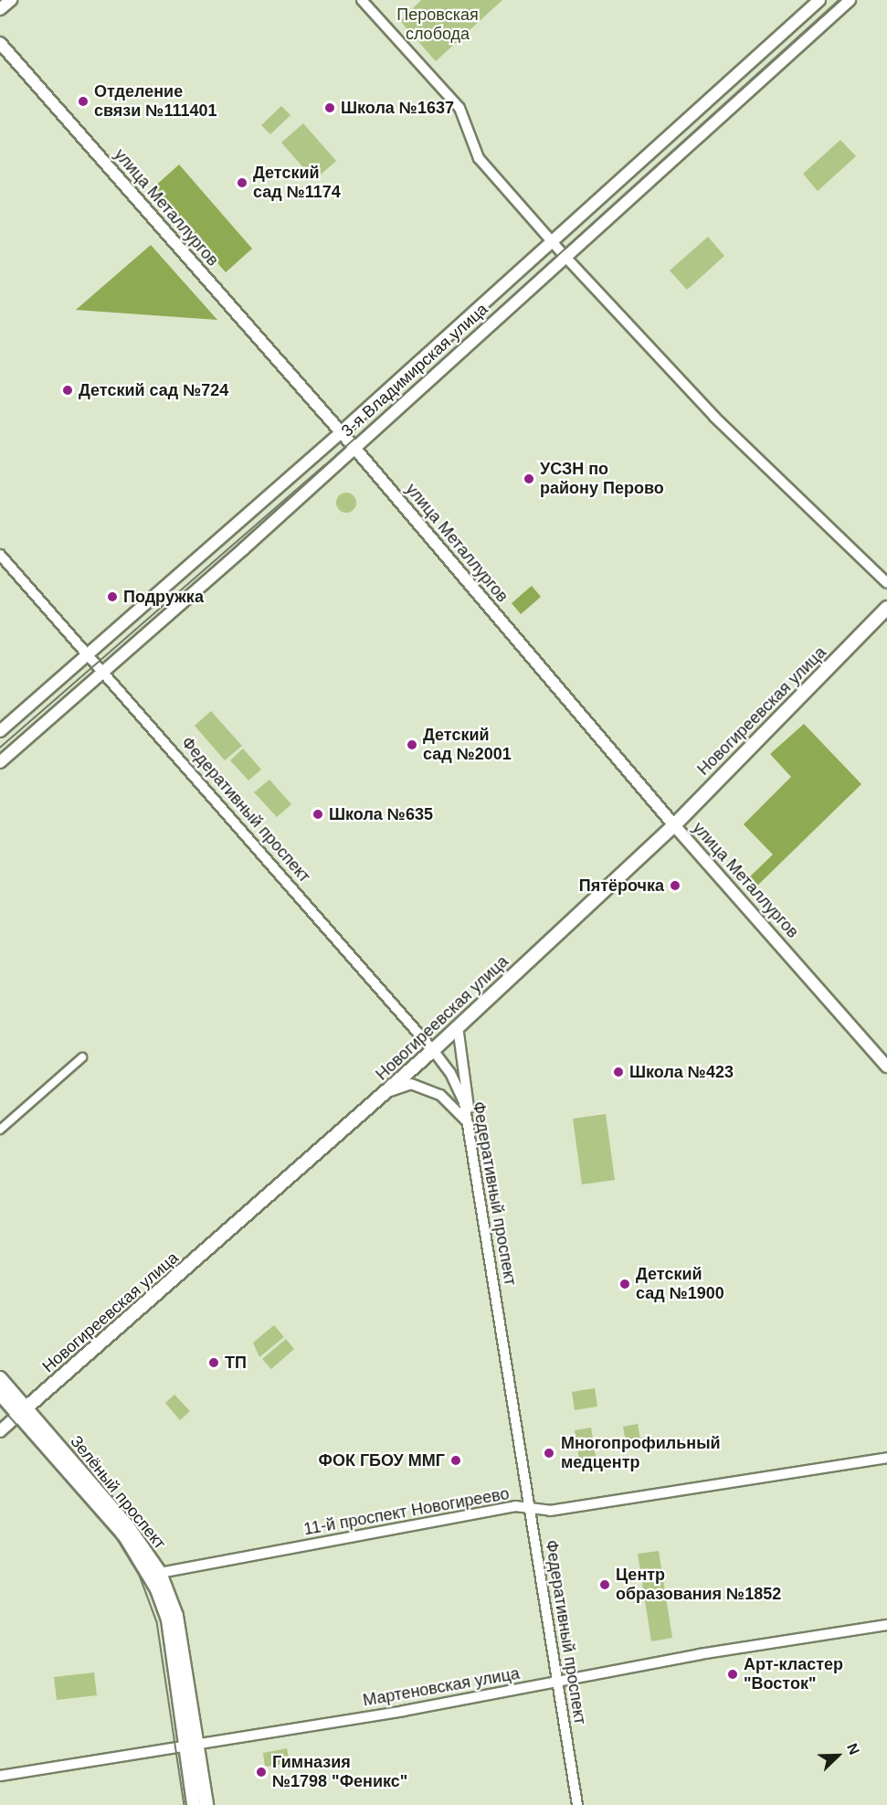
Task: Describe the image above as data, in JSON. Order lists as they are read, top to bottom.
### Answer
{
  "streets": {
    "main road": ["Новогиреевская улица", "Зелёный проспект"],
    "street": [
      "улица Металлургов",
      "3-я Владимирская улица",
      "Федеративный проспект",
      "11-й проспект Новогиреево",
      "Мартеновская улица"
    ]
  },
  "crossings": [
    ["улица Металлургов", "3-я Владимирская улица"],
    ["улица Металлургов", "Новогиреевская улица"],
    ["3-я Владимирская улица", "Федеративный проспект"],
    ["Новогиреевская улица", "Федеративный проспект"],
    ["Новогиреевская улица", "Зелёный проспект"],
    ["Федеративный проспект", "11-й проспект Новогиреево"],
    ["Федеративный проспект", "Мартеновская улица"],
    ["Зелёный проспект", "11-й проспект Новогиреево"],
    ["Зелёный проспект", "Мартеновская улица"]
  ],
  "parks": ["Перовская слобода"],
  "places": [
    "Отделение связи №111401",
    "Школа №1637",
    "Детский сад №1174",
    "Детский сад №724",
    "УСЗН по району Перово",
    "Подружка",
    "Детский сад №2001",
    "Школа №635",
    "Пятёрочка",
    "Школа №423",
    "Детский сад №1900",
    "ТП",
    "Многопрофильный медцентр",
    "ФОК ГБОУ ММГ",
    "Центр образования №1852",
    "Арт-кластер \"Восток\"",
    "Гимназия №1798 \"Феникс\""
  ],
  "north": "top right"
}
